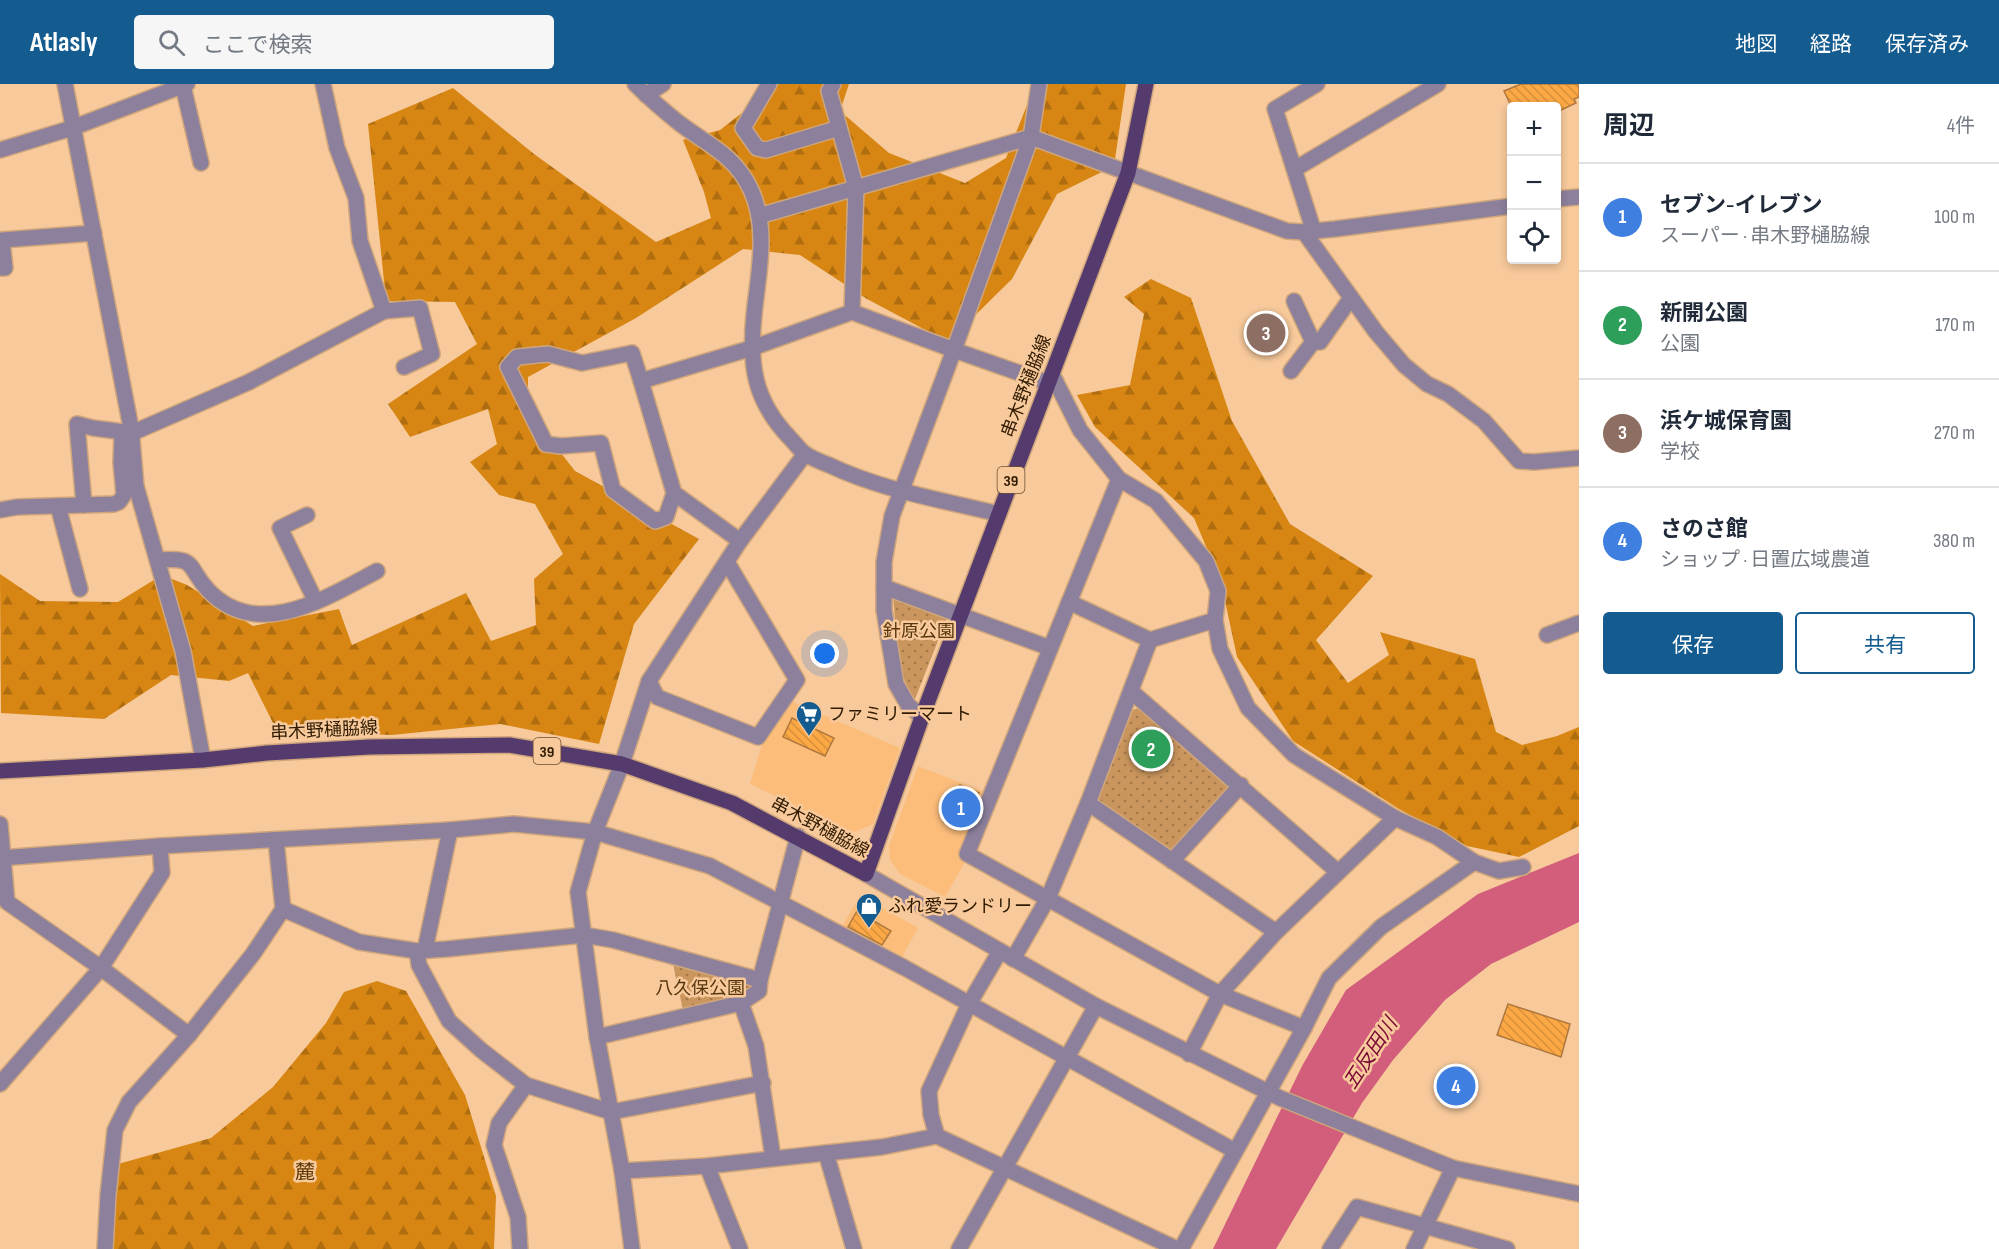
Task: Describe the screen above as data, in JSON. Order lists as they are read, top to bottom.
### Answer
{
  "streets": {
    "main road": ["串木野樋脇線", "39"]
  },
  "districts": ["麓"],
  "water": ["五反田川"],
  "parks": ["針原公園", "八久保公園"],
  "places": {
    "supermarket": ["ファミリーマート"],
    "shop": ["ふれ愛ランドリー"]
  },
  "page": {
    "header": "Atlasly",
    "search": "ここで検索",
    "nav": ["地図", "経路", "保存済み"],
    "heading": ["周辺", "4件"],
    "map_buttons": ["+", "−"],
    "list": [
      {
        "mark": "1",
        "name": "セブン-イレブン",
        "note": "スーパー · 串木野樋脇線",
        "value": "100 m"
      },
      {
        "mark": "2",
        "name": "新開公園",
        "note": "公園",
        "value": "170 m"
      },
      {
        "mark": "3",
        "name": "浜ケ城保育園",
        "note": "学校",
        "value": "270 m"
      },
      {
        "mark": "4",
        "name": "さのさ館",
        "note": "ショップ · 日置広域農道",
        "value": "380 m"
      }
    ],
    "pins": [
      "3",
      "2",
      "1",
      "4"
    ],
    "buttons": ["保存", "共有"]
  }
}
